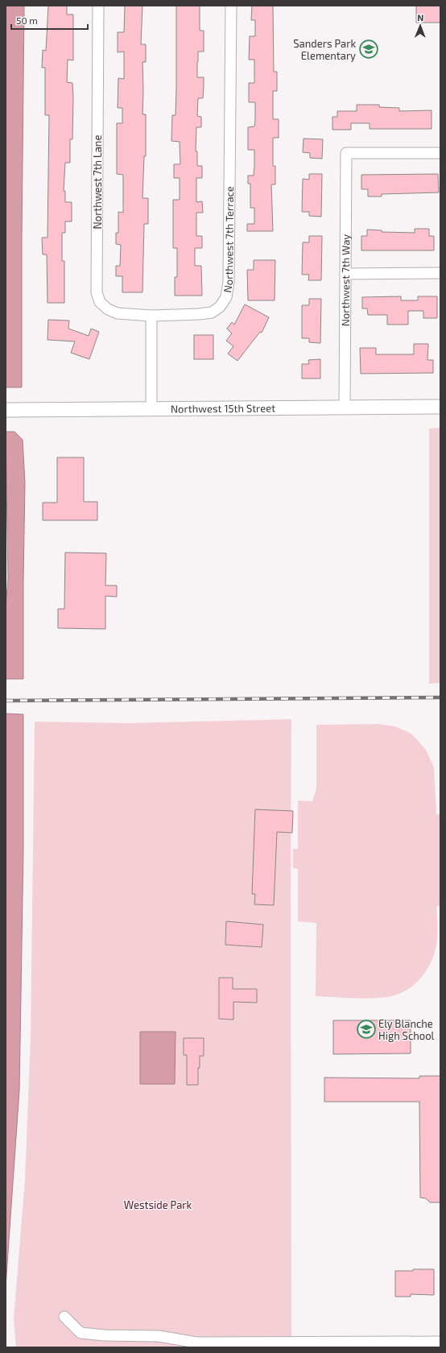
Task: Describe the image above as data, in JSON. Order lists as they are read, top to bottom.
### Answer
{
  "streets": {
    "street": [
      "Northwest 7th Lane",
      "Northwest 7th Terrace",
      "Northwest 7th Way",
      "Northwest 15th Street"
    ]
  },
  "crossings": [
    ["Northwest 7th Lane", "Northwest 7th Terrace"],
    ["Northwest 7th Way", "Northwest 15th Street"]
  ],
  "parks": ["Westside Park"],
  "places": {
    "school or university": ["Sanders Park Elementary", "Ely Blanche High School"]
  },
  "scale_bar": "50 m",
  "north": "top"
}
